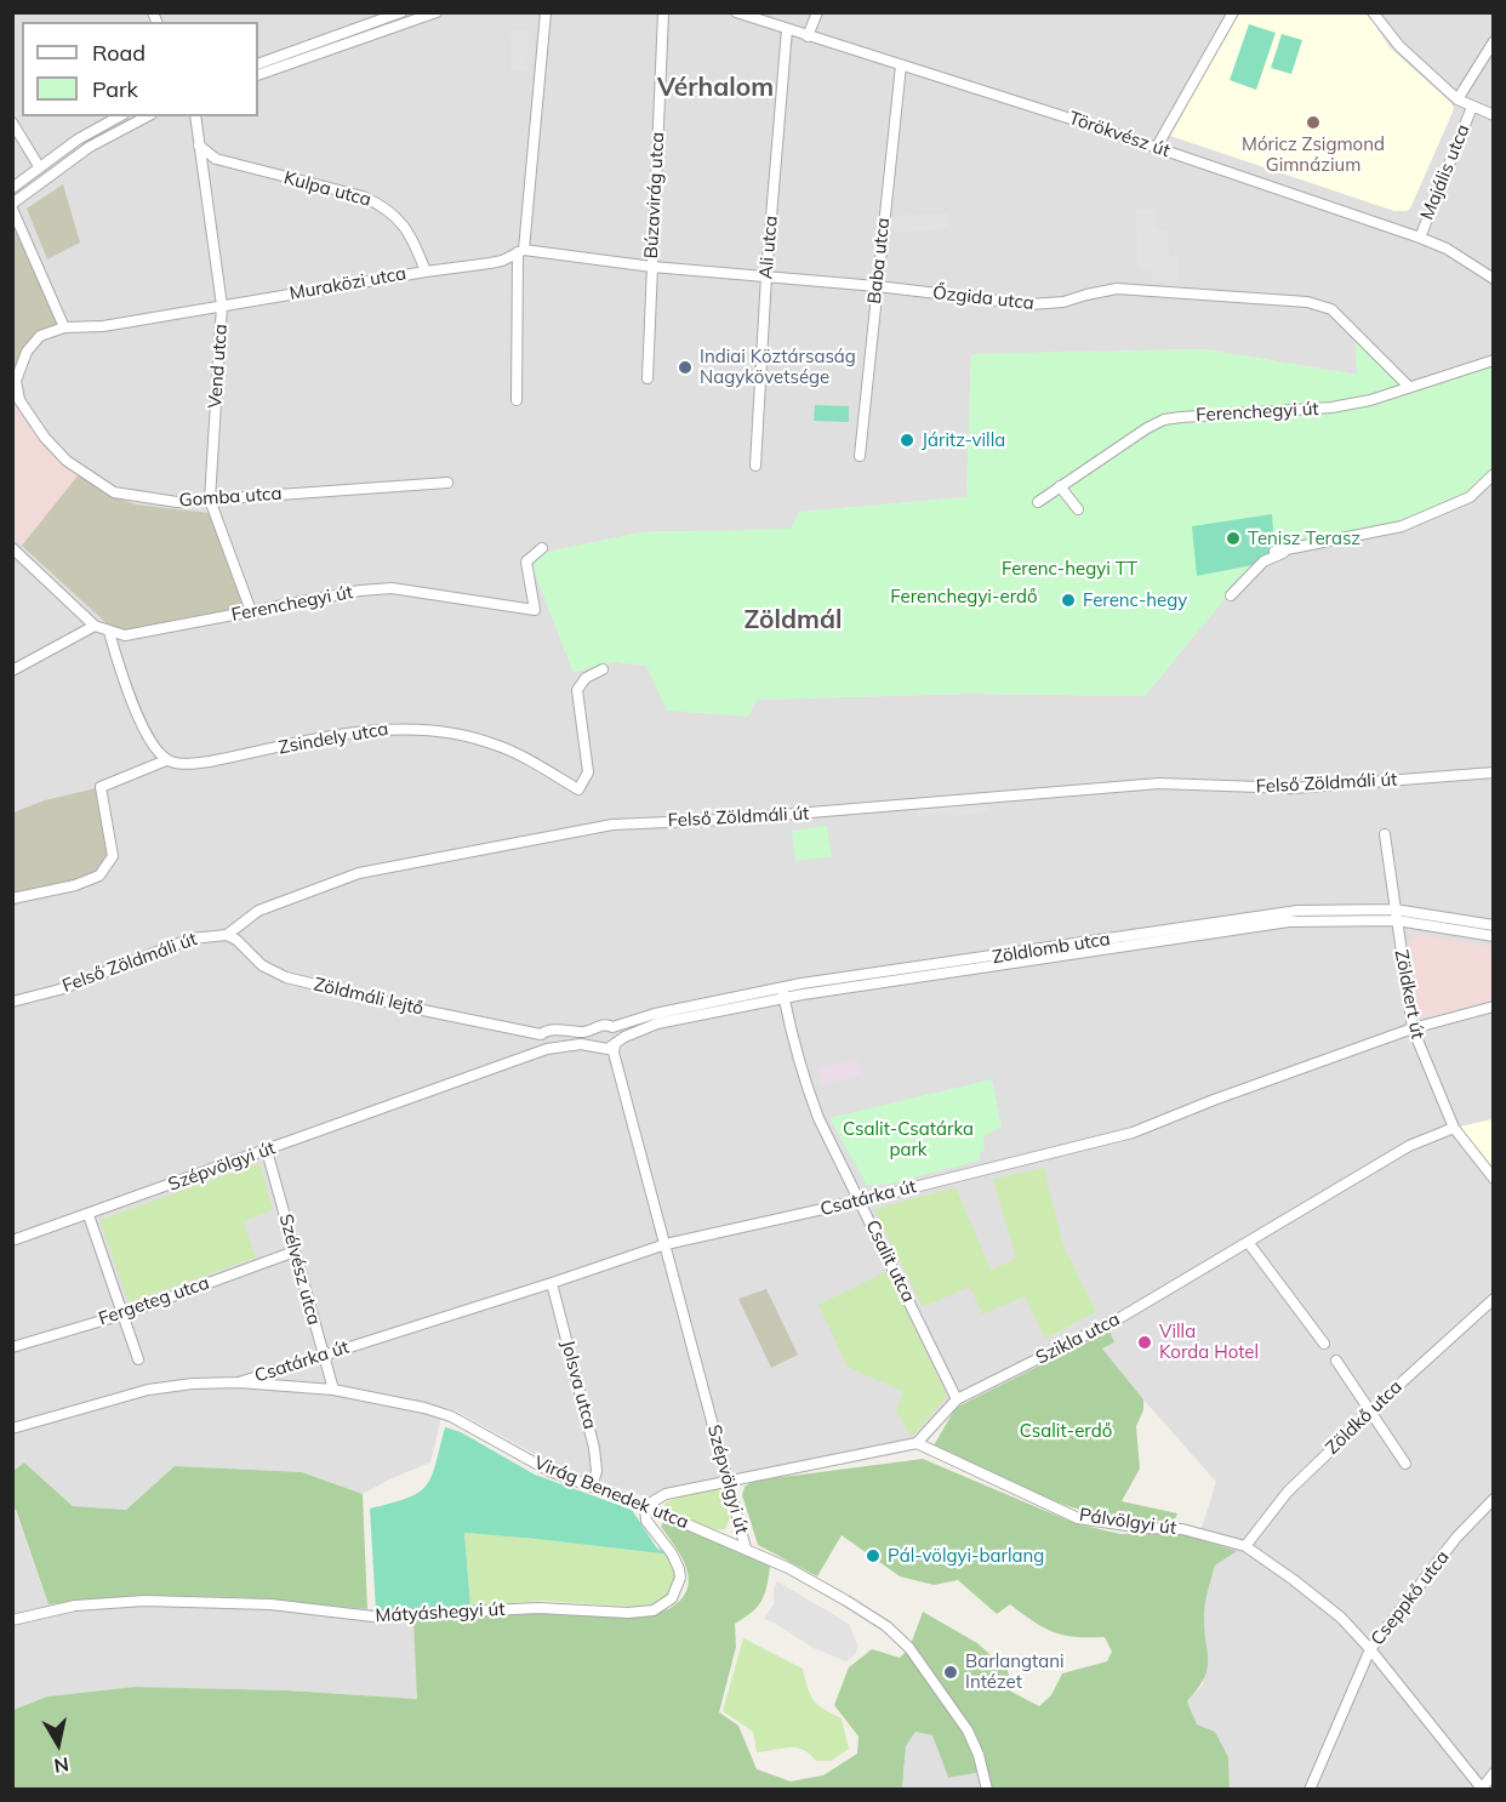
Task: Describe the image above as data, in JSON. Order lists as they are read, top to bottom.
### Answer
{
  "streets": {
    "street": [
      "Törökvész út",
      "Majális utca",
      "Kulpa utca",
      "Búzavirág utca",
      "Ali utca",
      "Baba utca",
      "Muraközi utca",
      "Őzgida utca",
      "Vend utca",
      "Ferenchegyi út",
      "Gomba utca",
      "Zsindely utca",
      "Felső Zöldmáli út",
      "Zöldlomb utca",
      "Zöldkert út",
      "Zöldmáli lejtő",
      "Szépvölgyi út",
      "Csatárka út",
      "Csalit utca",
      "Szélvész utca",
      "Fergeteg utca",
      "Szikla utca",
      "Jolsva utca",
      "Zöldkő utca",
      "Virág Benedek utca",
      "Pálvölgyi út",
      "Cseppkő utca",
      "Mátyáshegyi út"
    ]
  },
  "crossings": [
    ["Törökvész út", "Majális utca"],
    ["Törökvész út", "Ali utca"],
    ["Törökvész út", "Baba utca"],
    ["Kulpa utca", "Muraközi utca"],
    ["Kulpa utca", "Vend utca"],
    ["Búzavirág utca", "Őzgida utca"],
    ["Ali utca", "Őzgida utca"],
    ["Baba utca", "Őzgida utca"],
    ["Muraközi utca", "Őzgida utca"],
    ["Muraközi utca", "Vend utca"],
    ["Muraközi utca", "Gomba utca"],
    ["Őzgida utca", "Ferenchegyi út"],
    ["Vend utca", "Ferenchegyi út"],
    ["Vend utca", "Gomba utca"],
    ["Felső Zöldmáli út", "Zöldmáli lejtő"],
    ["Zöldlomb utca", "Zöldkert út"],
    ["Zöldlomb utca", "Szépvölgyi út"],
    ["Zöldlomb utca", "Csalit utca"],
    ["Zöldkert út", "Csatárka út"],
    ["Zöldkert út", "Szikla utca"],
    ["Zöldmáli lejtő", "Szépvölgyi út"],
    ["Szépvölgyi út", "Csatárka út"],
    ["Szépvölgyi út", "Szélvész utca"],
    ["Szépvölgyi út", "Virág Benedek utca"],
    ["Csatárka út", "Csalit utca"],
    ["Csatárka út", "Szélvész utca"],
    ["Csatárka út", "Jolsva utca"],
    ["Csatárka út", "Virág Benedek utca"],
    ["Csalit utca", "Szikla utca"],
    ["Szélvész utca", "Fergeteg utca"],
    ["Szélvész utca", "Virág Benedek utca"],
    ["Szikla utca", "Pálvölgyi út"],
    ["Jolsva utca", "Virág Benedek utca"],
    ["Zöldkő utca", "Pálvölgyi út"],
    ["Virág Benedek utca", "Mátyáshegyi út"],
    ["Pálvölgyi út", "Cseppkő utca"]
  ],
  "districts": ["Vérhalom", "Zöldmál"],
  "parks": [
    "Ferenc-hegyi TT",
    "Ferenchegyi-erdő",
    "Csalit-Csatárka park",
    "Csalit-erdő"
  ],
  "places": [
    "Móricz Zsigmond Gimnázium",
    "Indiai Köztársaság Nagykövetsége",
    "Járitz-villa",
    "Tenisz Terasz",
    "Ferenc-hegy",
    "Villa Korda Hotel",
    "Pál-völgyi-barlang",
    "Barlangtani Intézet"
  ],
  "legend": ["Road", "Park"],
  "north": "bottom"
}
